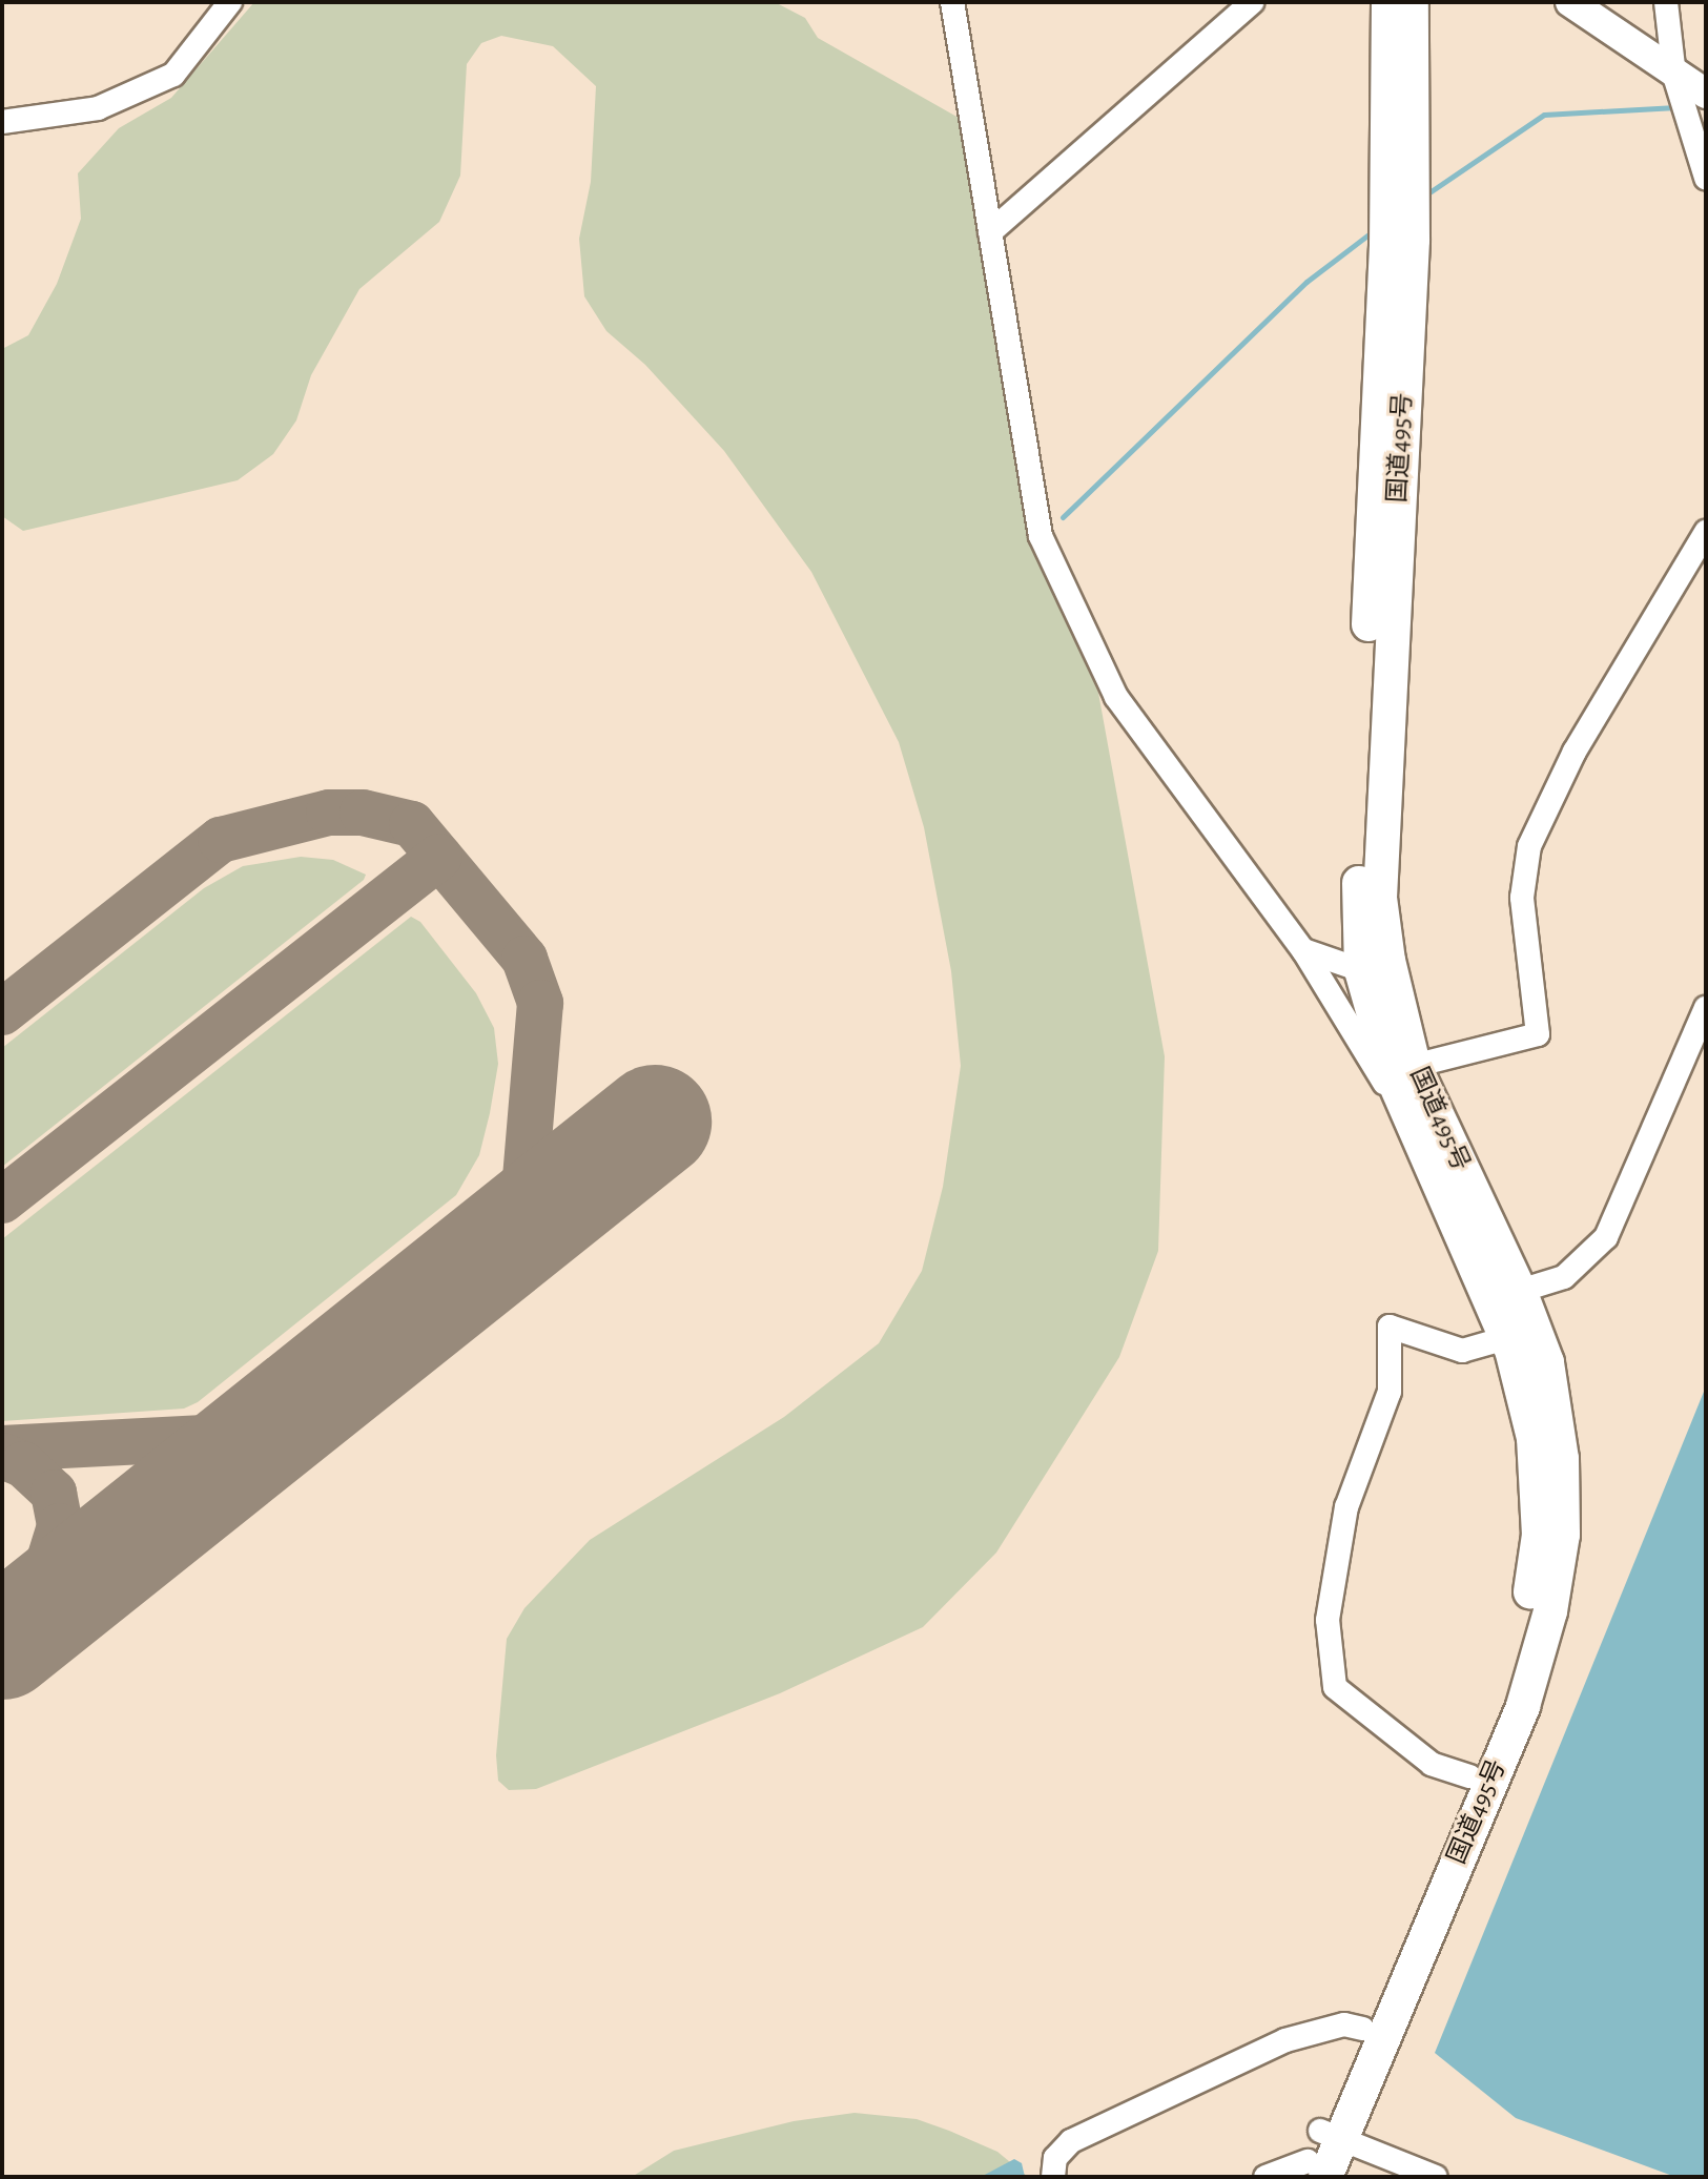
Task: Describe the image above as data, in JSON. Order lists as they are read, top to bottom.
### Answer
{
  "streets": {
    "highway": ["国道495号"]
  }
}
